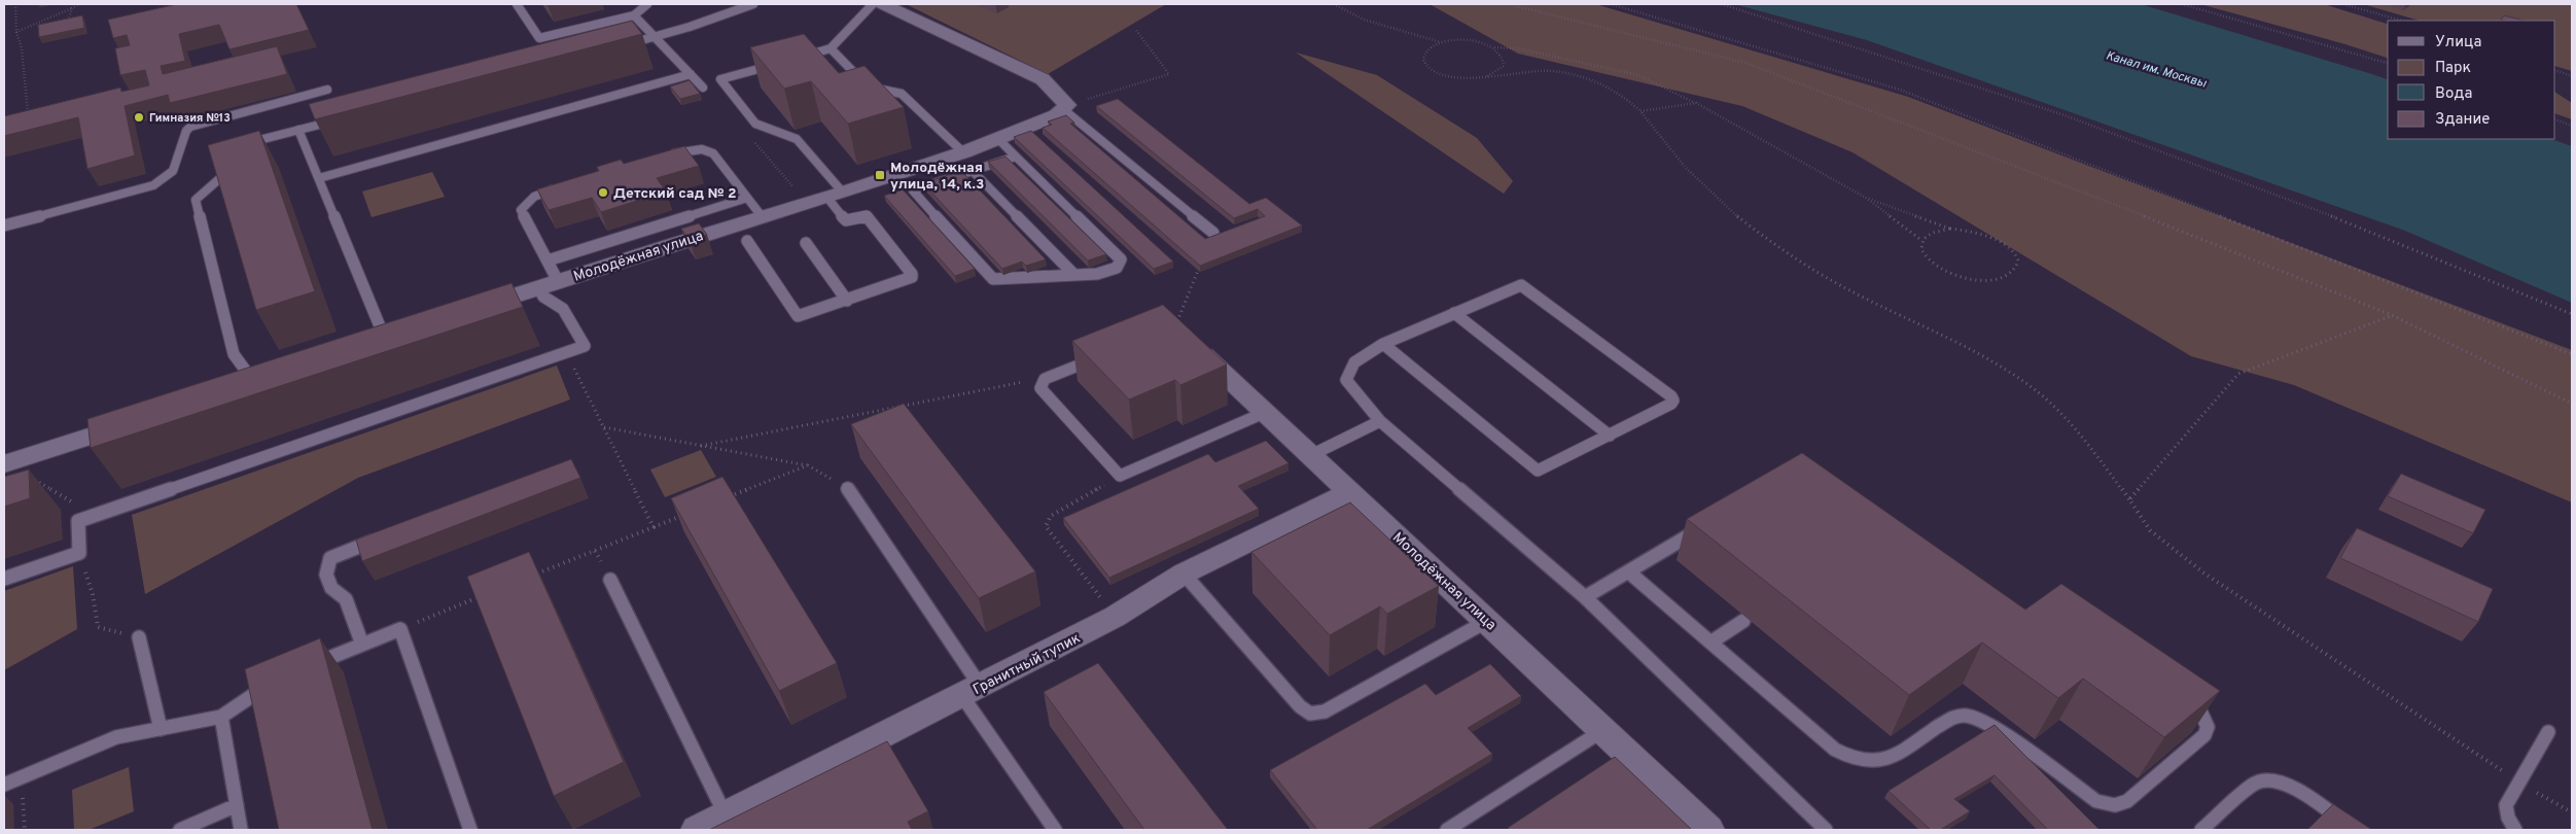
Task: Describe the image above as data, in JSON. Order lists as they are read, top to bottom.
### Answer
{
  "streets": {
    "street": ["Молодёжная улица", "Гранитный тупик"]
  },
  "crossings": [
    ["Молодёжная улица", "Гранитный тупик"]
  ],
  "water": ["Канал им. Москвы"],
  "places": {
    "other": ["Гимназия №13", "Детский сад № 2"],
    "transit": ["Молодёжная улица, 14, к.3"]
  },
  "legend": [
    "Улица",
    "Парк",
    "Вода",
    "Здание"
  ]
}
